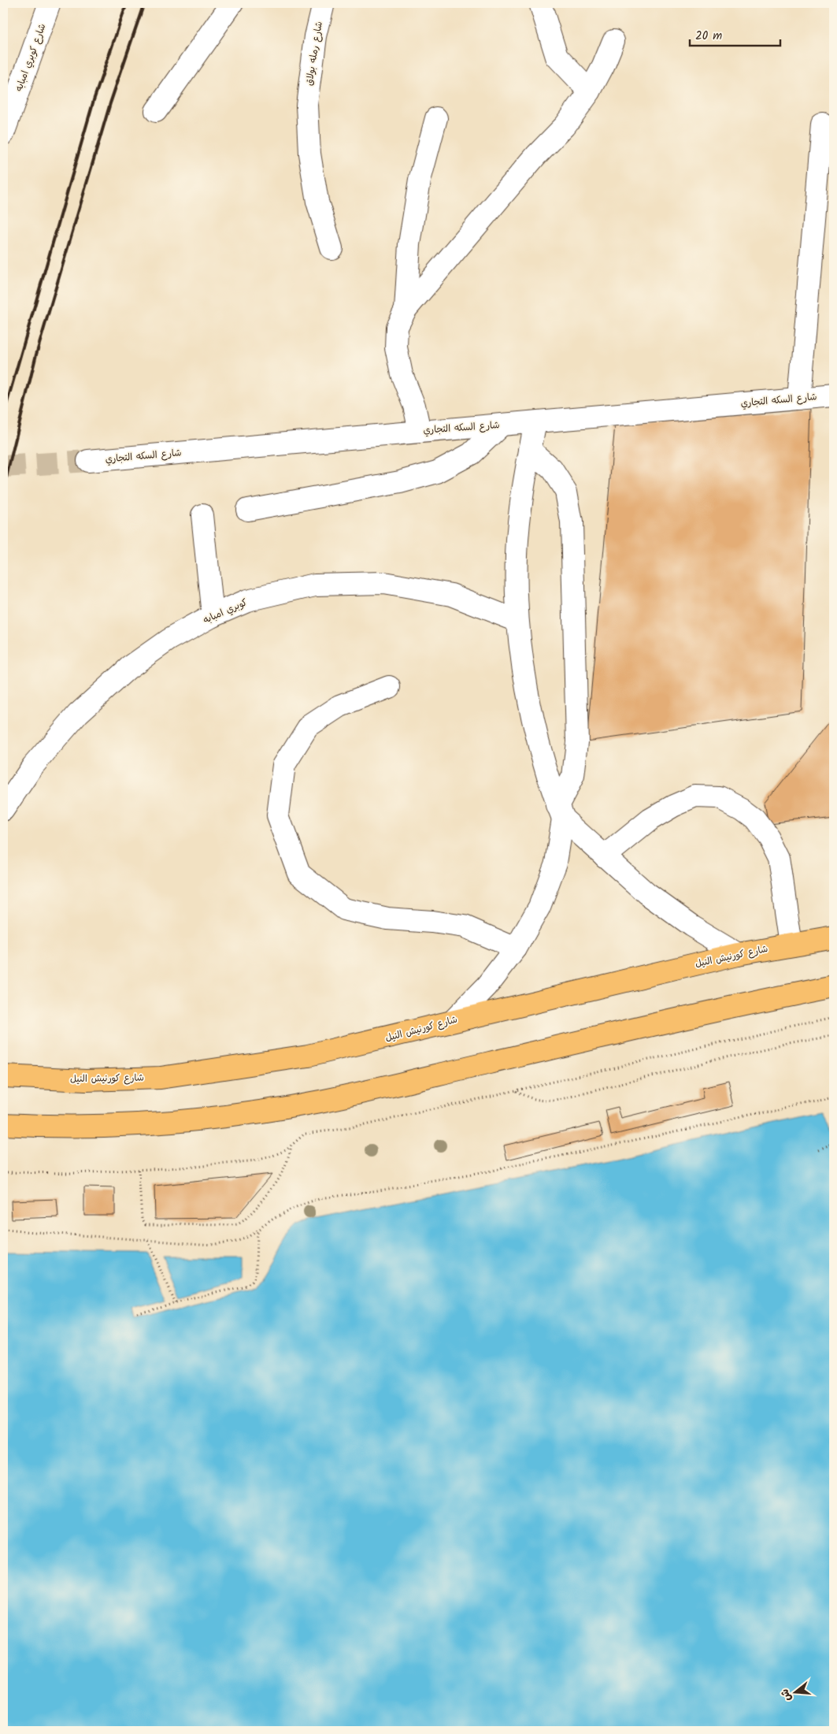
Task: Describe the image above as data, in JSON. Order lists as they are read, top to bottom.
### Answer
{
  "streets": {
    "highway": ["شارع كورنيش النيل"],
    "street": [
      "شارع رمله بولاق",
      "شارع كوبري امبابه",
      "شارع السكه التجاري",
      "كوبري امبابه"
    ]
  },
  "scale_bar": "20 m",
  "north": "left"
}
